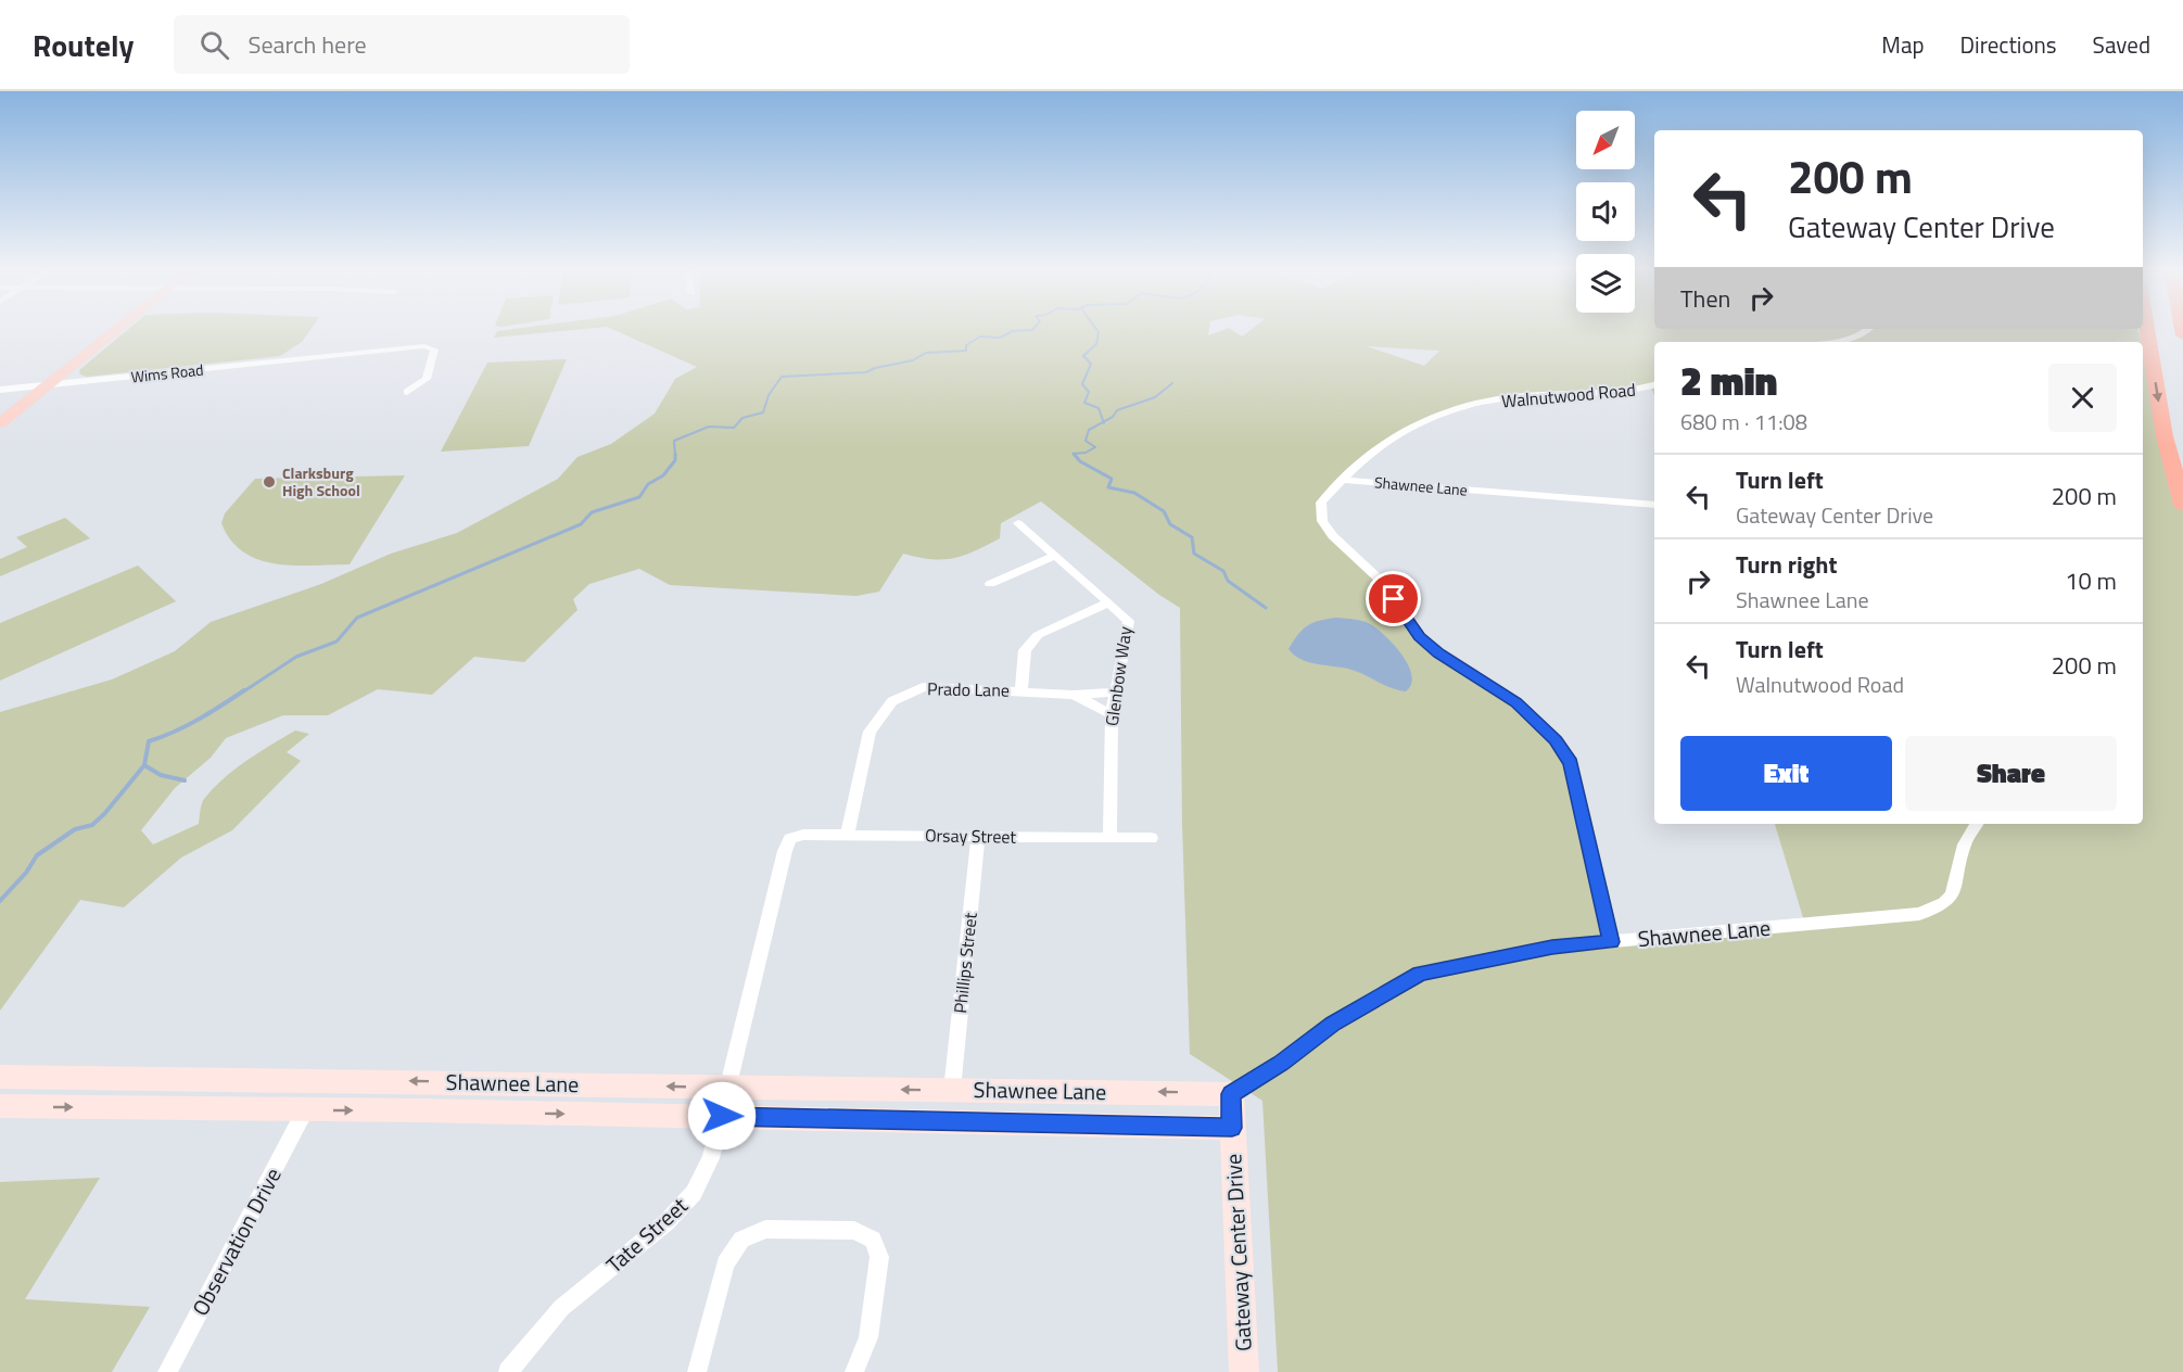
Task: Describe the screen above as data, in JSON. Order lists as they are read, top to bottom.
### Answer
{
  "streets": {
    "street": [
      "Wims Road",
      "Walnutwood Road",
      "Shawnee Lane",
      "Glenbow Way",
      "Prado Lane",
      "Orsay Street",
      "Phillips Street",
      "Tate Street",
      "Observation Drive",
      "Gateway Center Drive"
    ]
  },
  "crossings": [
    ["Walnutwood Road", "Shawnee Lane"],
    ["Shawnee Lane", "Phillips Street"],
    ["Shawnee Lane", "Tate Street"],
    ["Shawnee Lane", "Observation Drive"],
    ["Shawnee Lane", "Gateway Center Drive"],
    ["Glenbow Way", "Prado Lane"],
    ["Glenbow Way", "Orsay Street"],
    ["Prado Lane", "Orsay Street"],
    ["Orsay Street", "Phillips Street"],
    ["Orsay Street", "Tate Street"]
  ],
  "places": ["Clarksburg High School"],
  "north": "bottom left",
  "page": {
    "header": "Routely",
    "search": "Search here",
    "nav": ["Map", "Directions", "Saved"],
    "turn": ["200 m", "Gateway Center Drive"],
    "then": "Then",
    "heading": ["2 min", "680 m · 11:08"],
    "list": [
      {
        "name": "Turn left",
        "note": "Gateway Center Drive",
        "value": "200 m"
      },
      {
        "name": "Turn right",
        "note": "Shawnee Lane",
        "value": "10 m"
      },
      {
        "name": "Turn left",
        "note": "Walnutwood Road",
        "value": "200 m"
      }
    ],
    "buttons": ["Exit", "Share"]
  }
}
